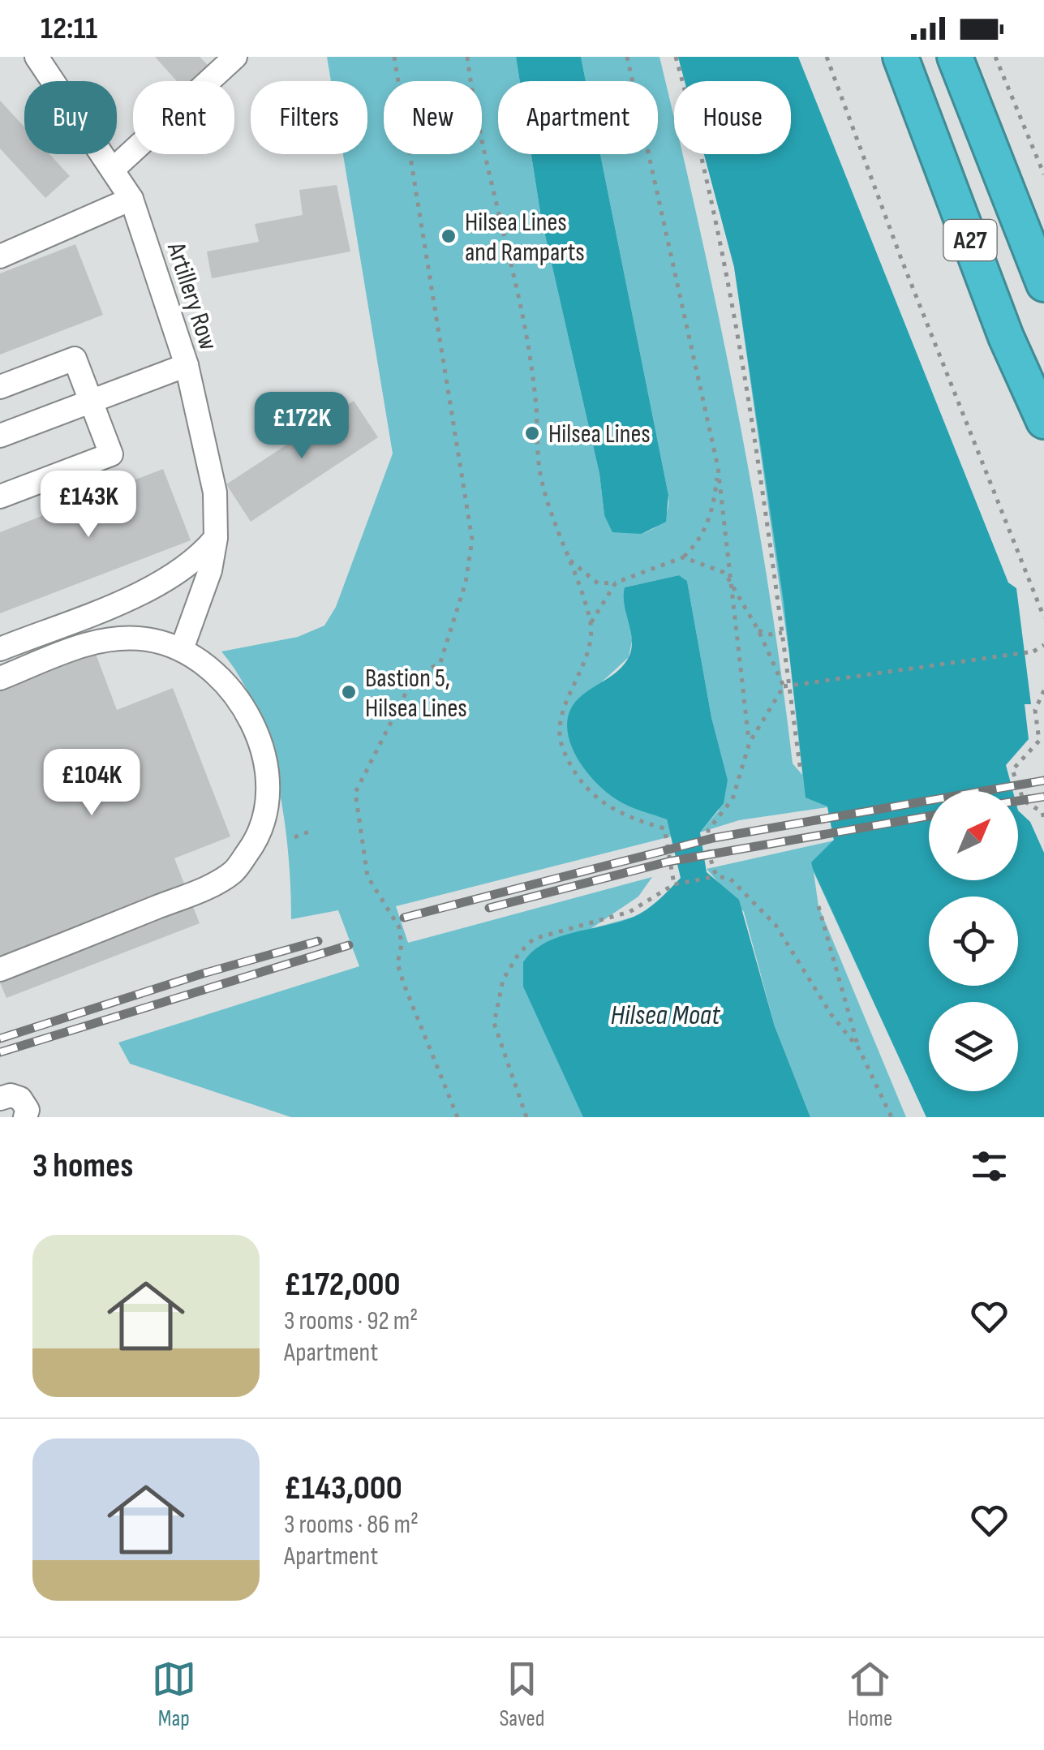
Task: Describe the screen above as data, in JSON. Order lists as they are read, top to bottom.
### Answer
{
  "streets": {
    "highway": ["A27"],
    "street": ["Artillery Row"]
  },
  "water": ["Hilsea Moat"],
  "places": ["Hilsea Lines and Ramparts", "Hilsea Lines", "Bastion 5, Hilsea Lines"],
  "north": "top right",
  "page": {
    "status": "12:11",
    "chip": [
      "Buy",
      "Rent",
      "Filters",
      "New",
      "Apartment",
      "House"
    ],
    "price": ["£172K", "£143K", "£104K"],
    "heading": "3 homes",
    "list": [
      {
        "name": "£172,000",
        "note": "3 rooms · 92 m² · Apartment"
      },
      {
        "name": "£143,000",
        "note": "3 rooms · 86 m² · Apartment"
      }
    ],
    "tabs": ["Map", "Saved", "Home"]
  }
}
